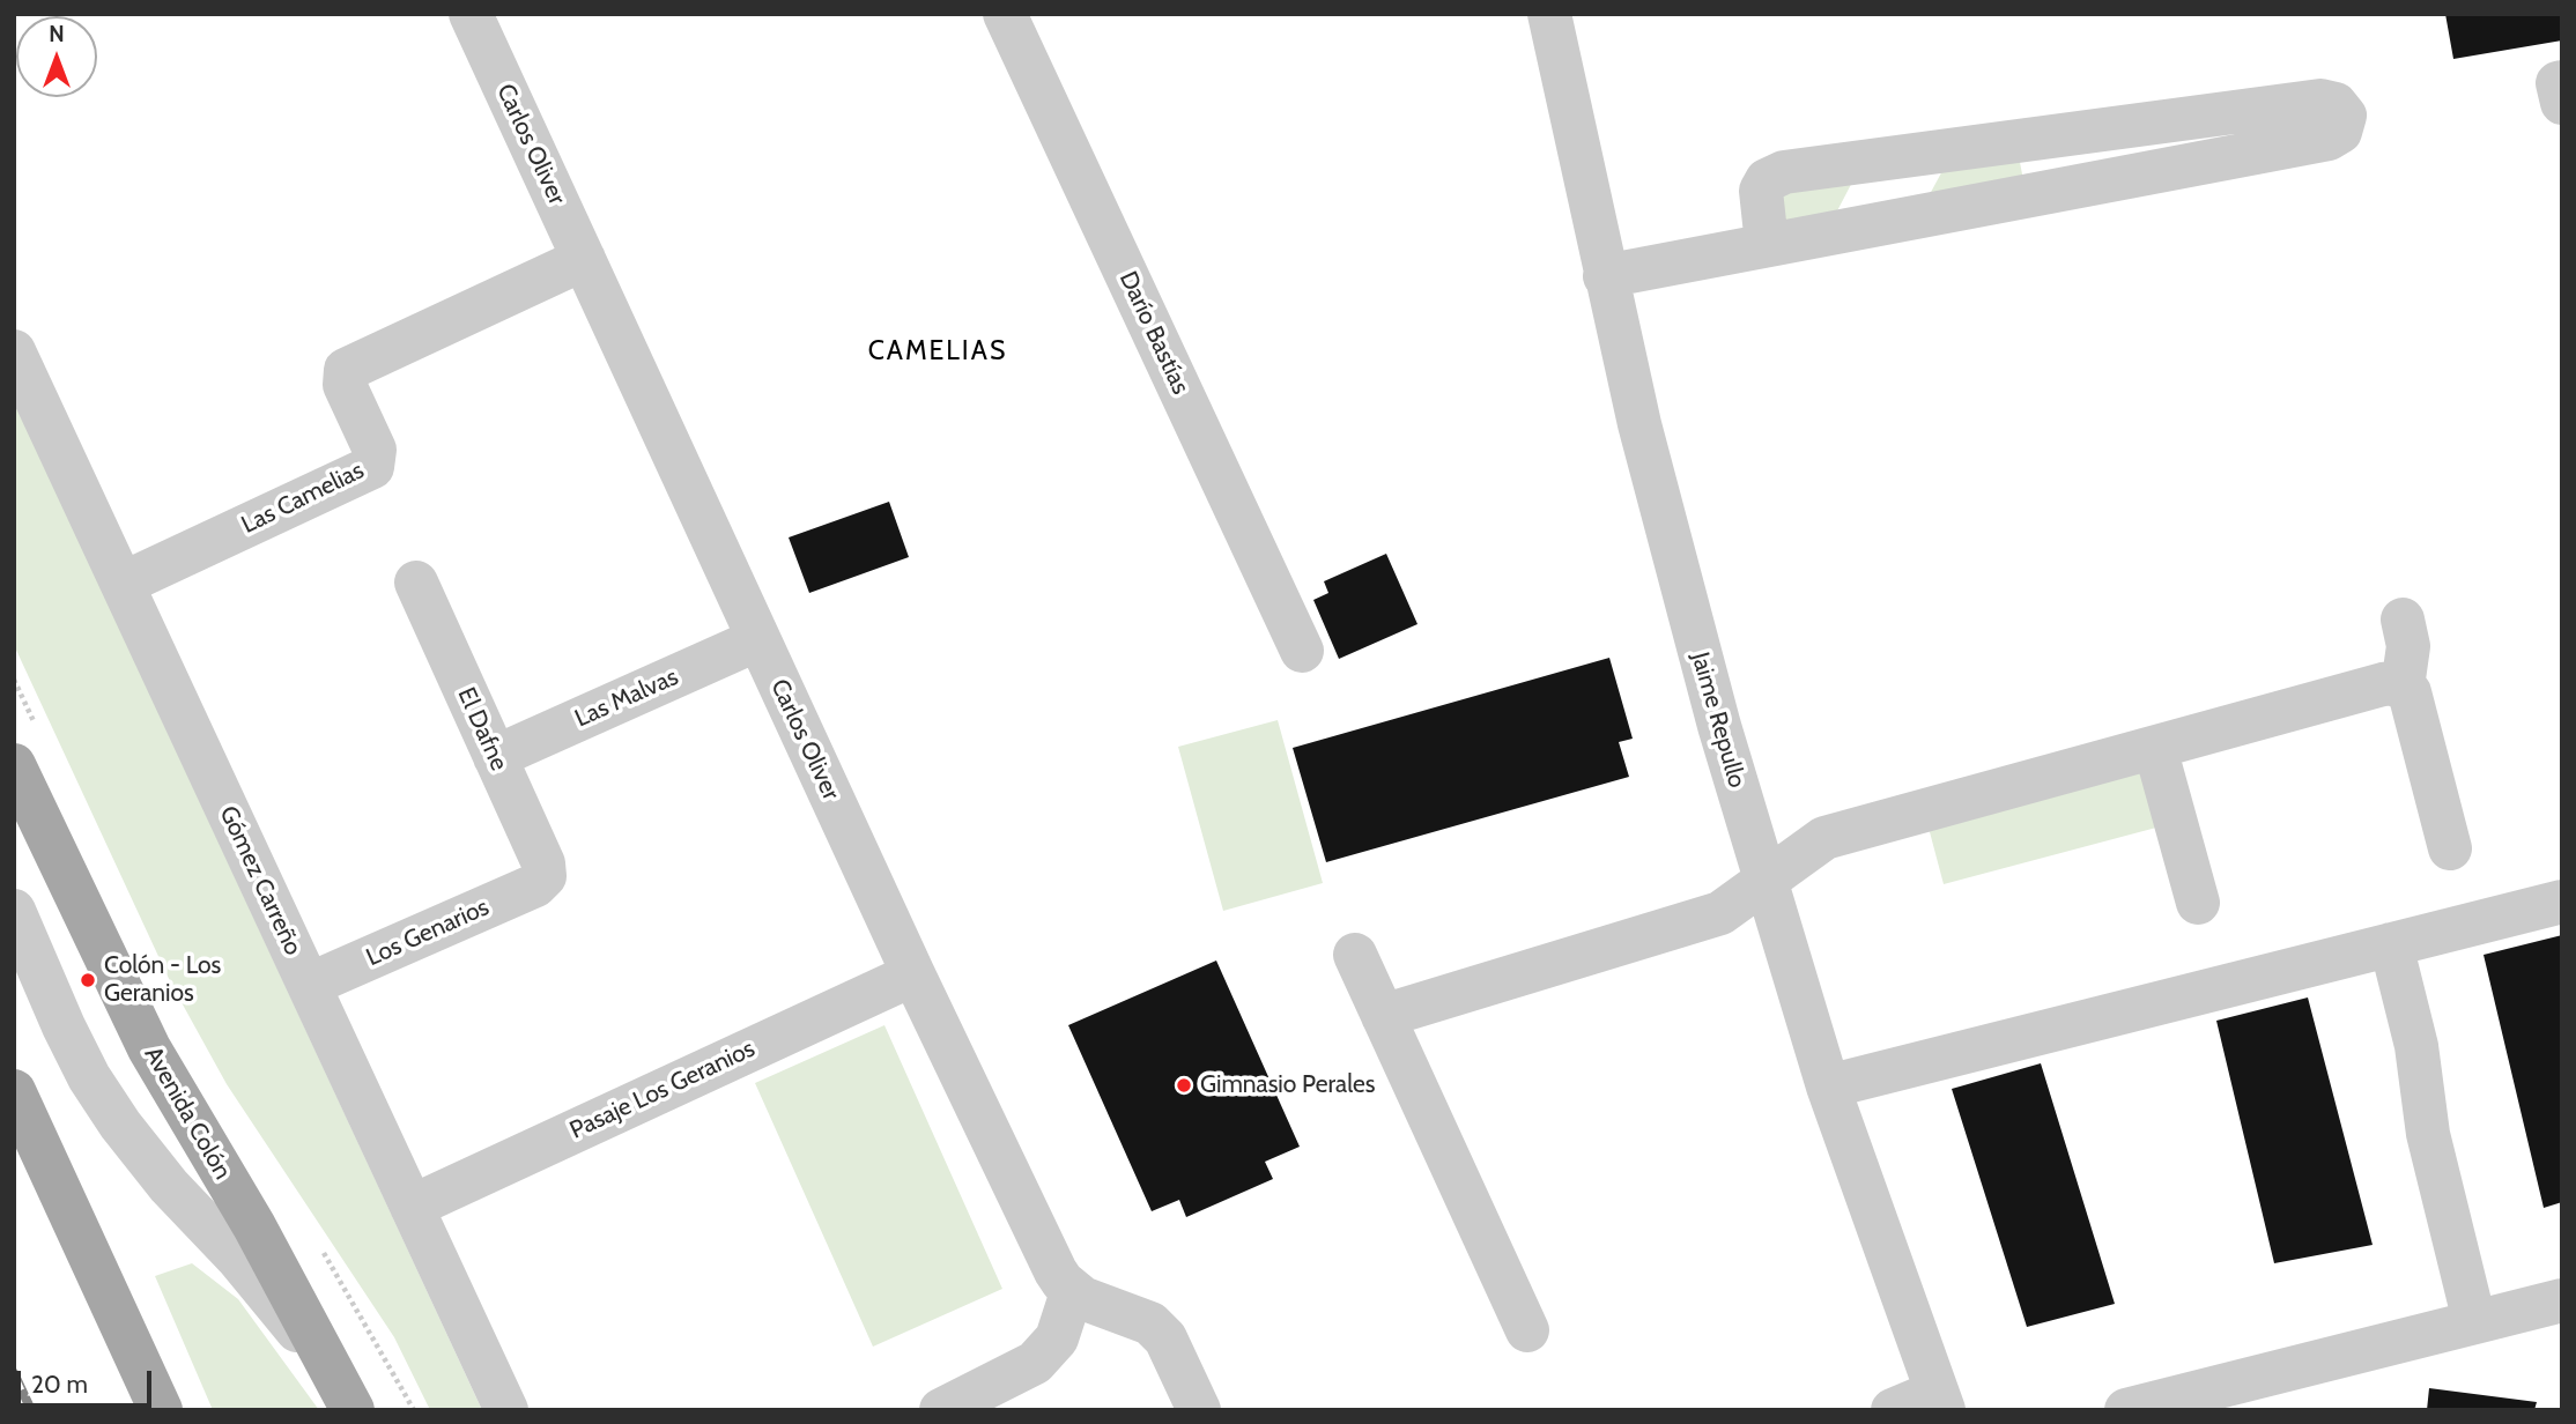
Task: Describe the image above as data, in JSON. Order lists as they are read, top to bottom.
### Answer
{
  "streets": {
    "main road": ["Avenida Colón"],
    "street": [
      "Carlos Oliver",
      "Darío Bastías",
      "Las Camelias",
      "Las Malvas",
      "Jaime Repullo",
      "El Dafne",
      "Gómez Carreño",
      "Los Genarios",
      "Pasaje Los Geranios"
    ]
  },
  "crossings": [
    ["Carlos Oliver", "Las Camelias"],
    ["Carlos Oliver", "Las Malvas"],
    ["Carlos Oliver", "Pasaje Los Geranios"],
    ["Las Camelias", "Gómez Carreño"],
    ["Las Malvas", "El Dafne"],
    ["El Dafne", "Los Genarios"],
    ["Gómez Carreño", "Los Genarios"],
    ["Gómez Carreño", "Pasaje Los Geranios"]
  ],
  "districts": ["CAMELIAS"],
  "places": ["Colón - Los Geranios", "Gimnasio Perales"],
  "scale_bar": "20 m",
  "north": "top"
}
